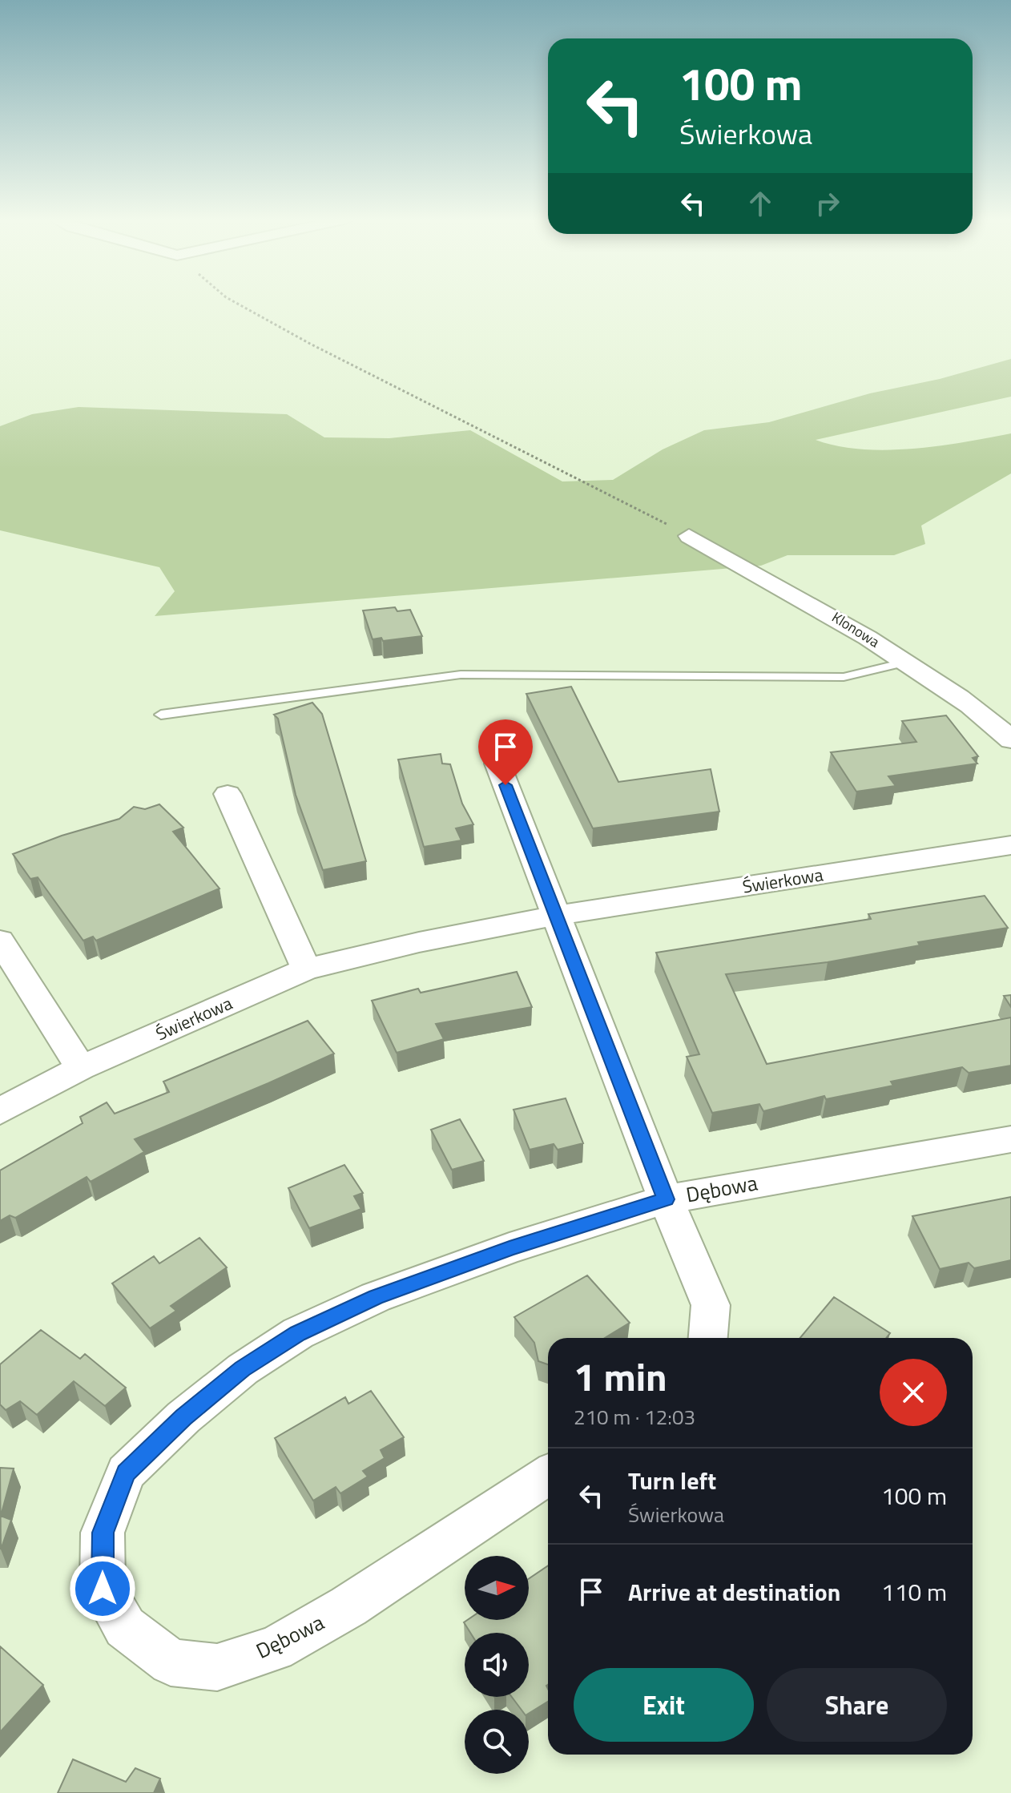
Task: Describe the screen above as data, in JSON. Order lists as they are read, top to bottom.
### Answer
{
  "streets": {
    "street": ["Klonowa", "Świerkowa", "Dębowa"]
  },
  "north": "right",
  "page": {
    "turn": ["100 m", "Świerkowa"],
    "heading": ["1 min", "210 m · 12:03"],
    "list": [
      {
        "name": "Turn left",
        "note": "Świerkowa",
        "value": "100 m"
      },
      {
        "name": "Arrive at destination",
        "value": "110 m"
      }
    ],
    "buttons": ["Exit", "Share"]
  }
}
